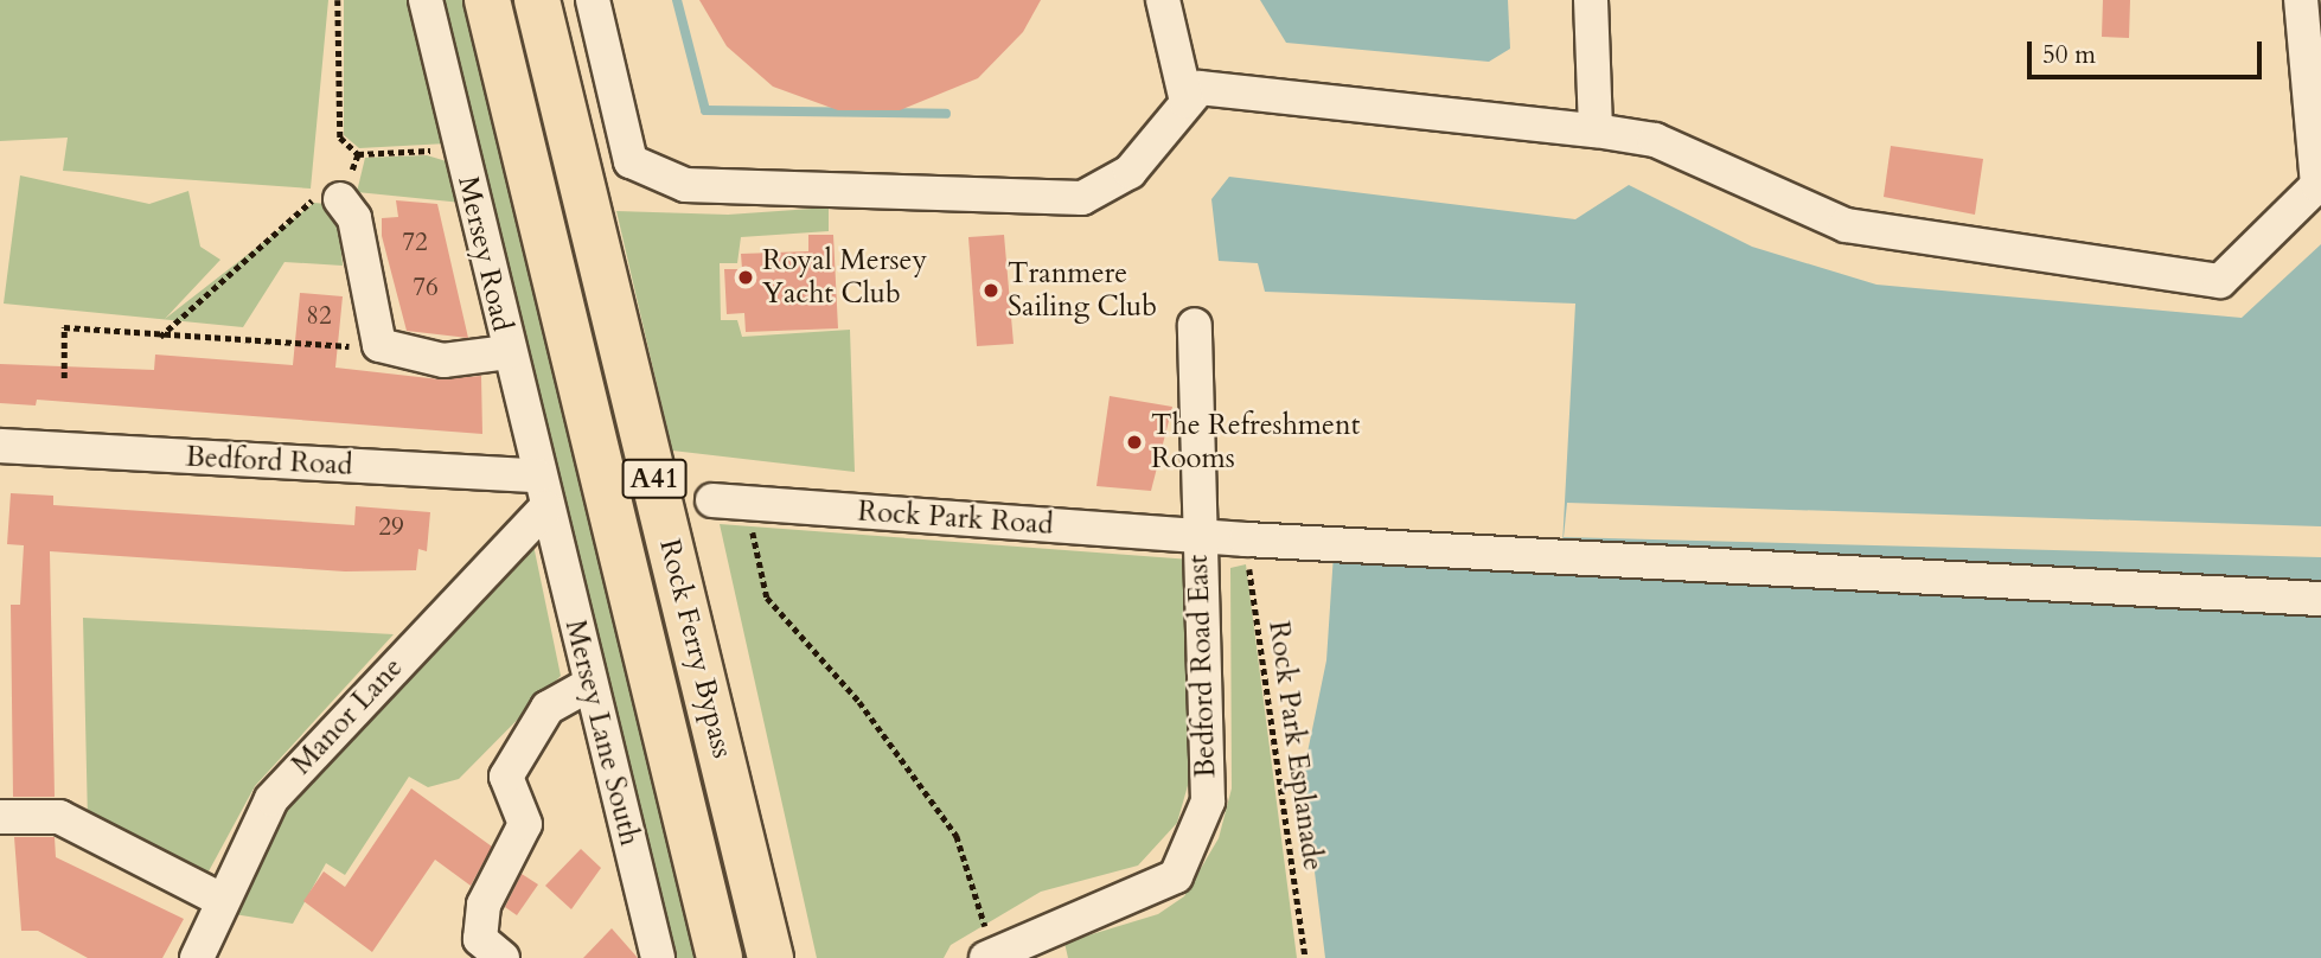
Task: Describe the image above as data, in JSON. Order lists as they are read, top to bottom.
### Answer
{
  "streets": {
    "highway": ["A41", "Rock Ferry Bypass"],
    "street": [
      "Mersey Road",
      "Bedford Road",
      "Rock Park Road",
      "Bedford Road East",
      "Manor Lane",
      "Mersey Lane South"
    ],
    "path": ["Rock Park Esplanade"]
  },
  "crossings": [
    ["Mersey Road", "Bedford Road"],
    ["Mersey Road", "Manor Lane"],
    ["Mersey Road", "Mersey Lane South"],
    ["Bedford Road", "Manor Lane"],
    ["Bedford Road", "Mersey Lane South"],
    ["Rock Park Road", "Bedford Road East"],
    ["Rock Park Road", "Rock Park Esplanade"],
    ["Manor Lane", "Mersey Lane South"]
  ],
  "places": ["Royal Mersey Yacht Club", "Tranmere Sailing Club", "The Refreshment Rooms"],
  "house_numbers": [
    "72",
    "76",
    "82",
    "29"
  ],
  "scale_bar": "50 m"
}
